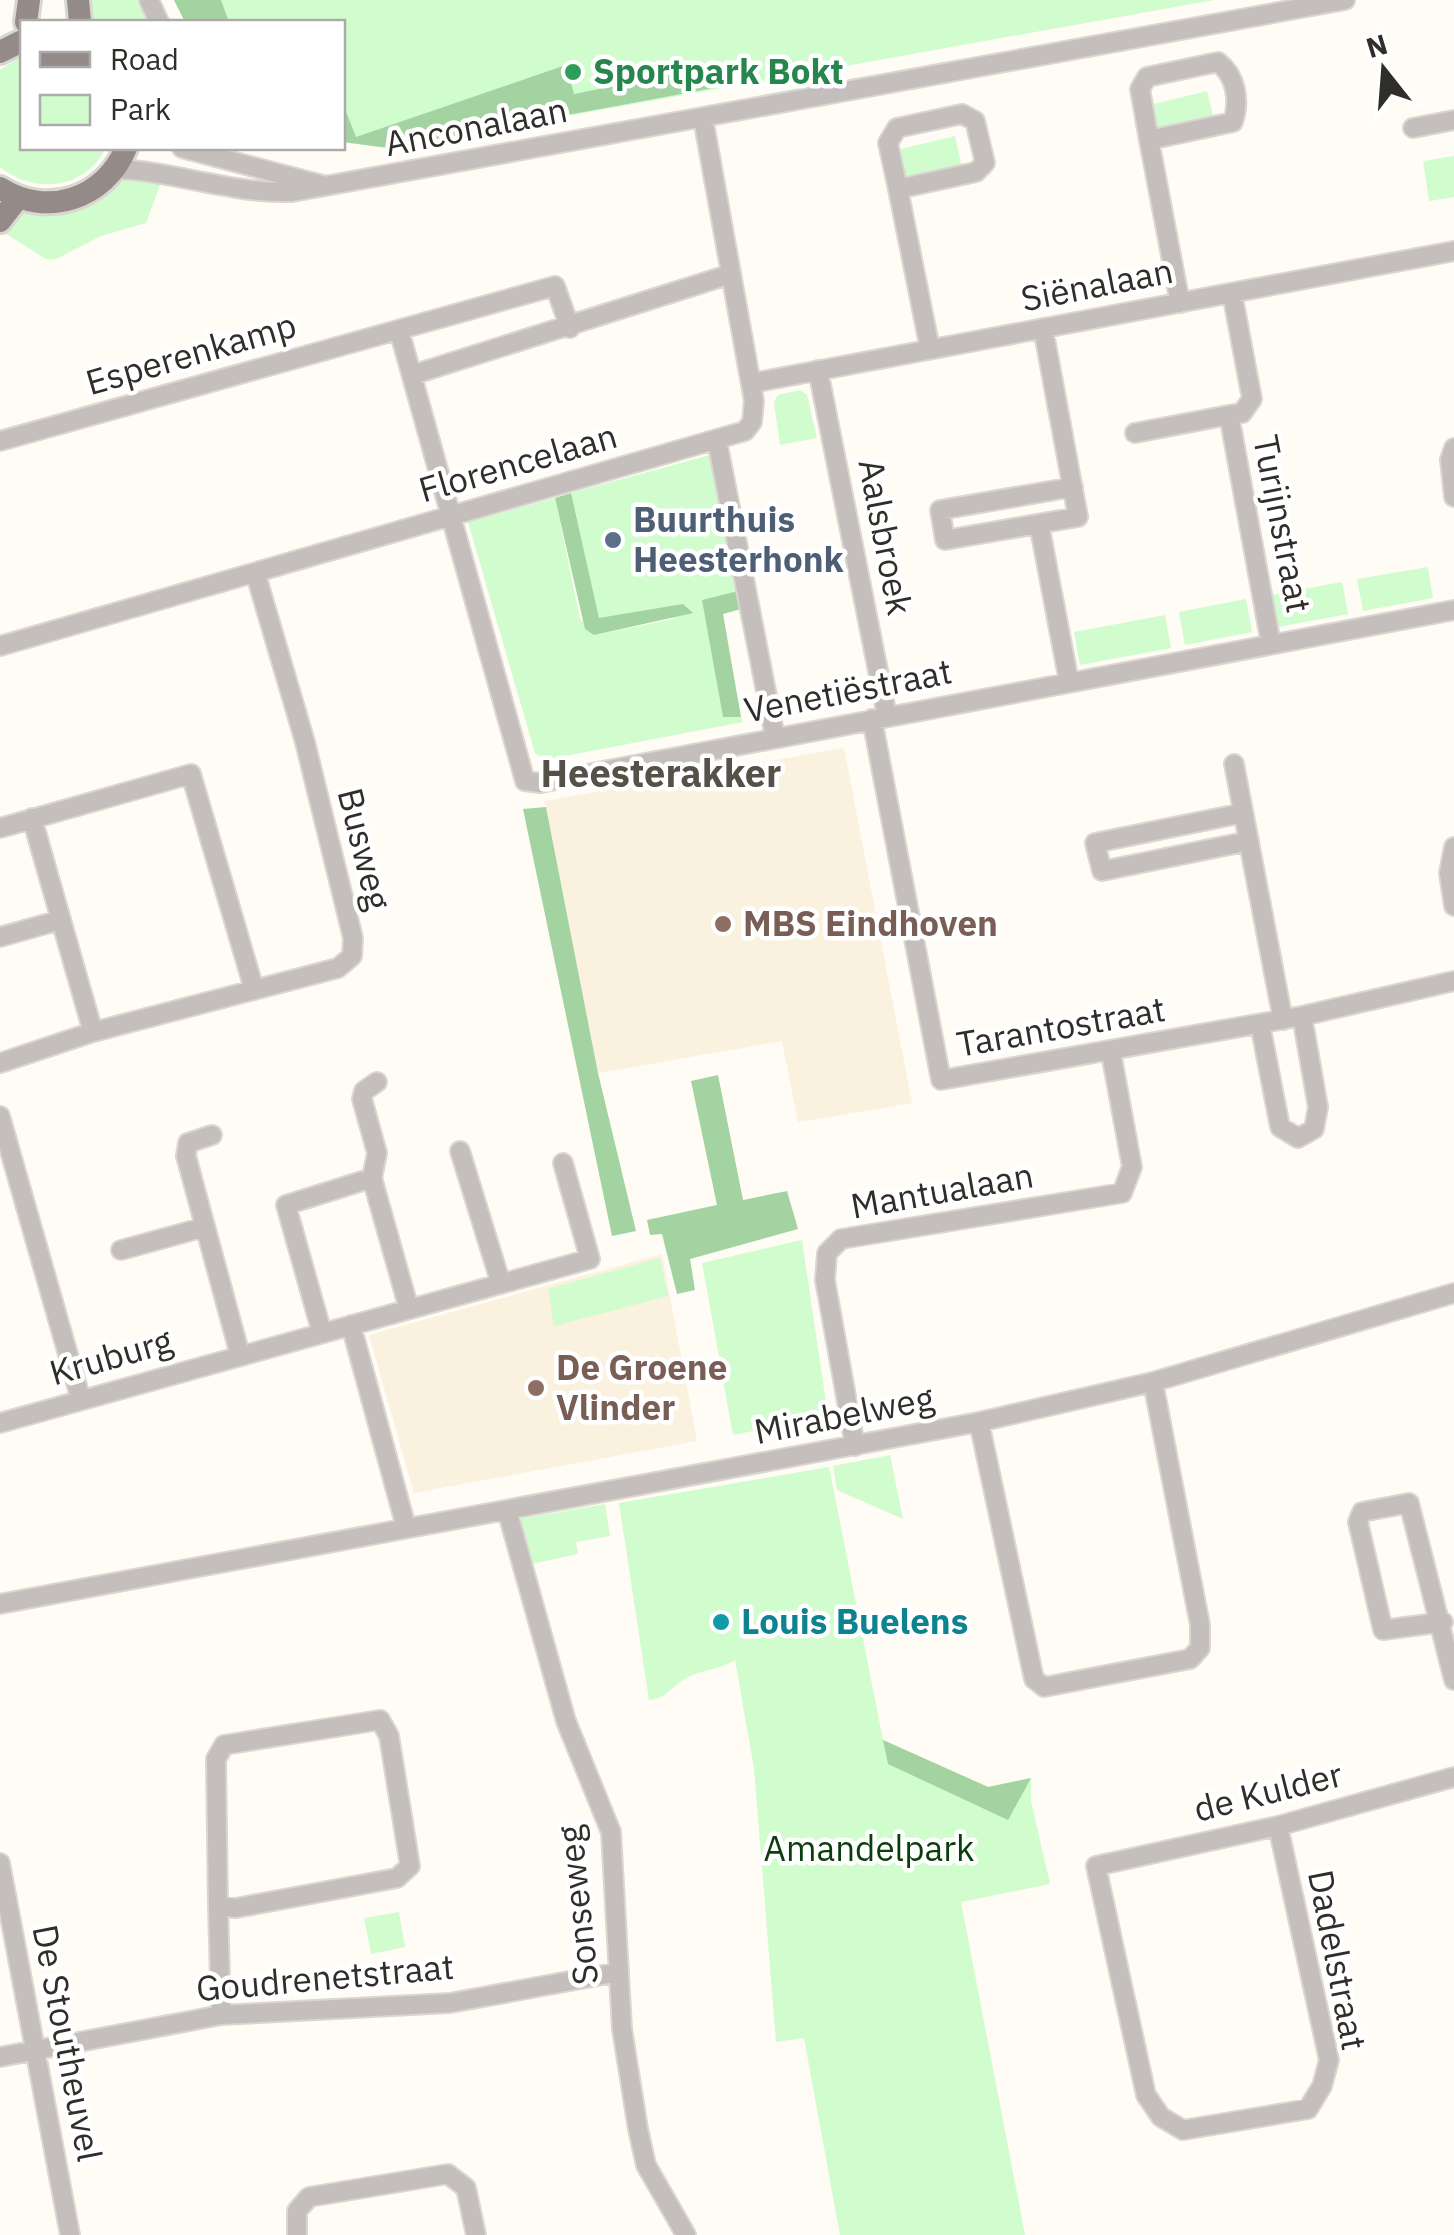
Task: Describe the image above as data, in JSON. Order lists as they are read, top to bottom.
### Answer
{
  "streets": {
    "street": [
      "Anconalaan",
      "Siënalaan",
      "Esperenkamp",
      "Florencelaan",
      "Turijnstraat",
      "Aalsbroek",
      "Venetiëstraat",
      "Busweg",
      "Tarantostraat",
      "Mantualaan",
      "Kruburg",
      "Mirabelweg",
      "de Kulder",
      "Sonseweg",
      "Dadelstraat",
      "Goudrenetstraat",
      "De Stoutheuvel"
    ]
  },
  "crossings": [
    ["Anconalaan", "Florencelaan"],
    ["Siënalaan", "Florencelaan"],
    ["Siënalaan", "Turijnstraat"],
    ["Siënalaan", "Aalsbroek"],
    ["Florencelaan", "Venetiëstraat"],
    ["Florencelaan", "Busweg"],
    ["Turijnstraat", "Venetiëstraat"],
    ["Aalsbroek", "Venetiëstraat"],
    ["Aalsbroek", "Tarantostraat"],
    ["Venetiëstraat", "Tarantostraat"],
    ["Tarantostraat", "Mantualaan"],
    ["Mantualaan", "Mirabelweg"],
    ["Mirabelweg", "Sonseweg"],
    ["de Kulder", "Dadelstraat"],
    ["Sonseweg", "Goudrenetstraat"],
    ["Goudrenetstraat", "De Stoutheuvel"]
  ],
  "districts": ["Heesterakker"],
  "parks": ["Amandelpark"],
  "places": [
    "Sportpark Bokt",
    "Buurthuis Heesterhonk",
    "MBS Eindhoven",
    "De Groene Vlinder",
    "Louis Buelens"
  ],
  "legend": ["Road", "Park"],
  "north": "top"
}
